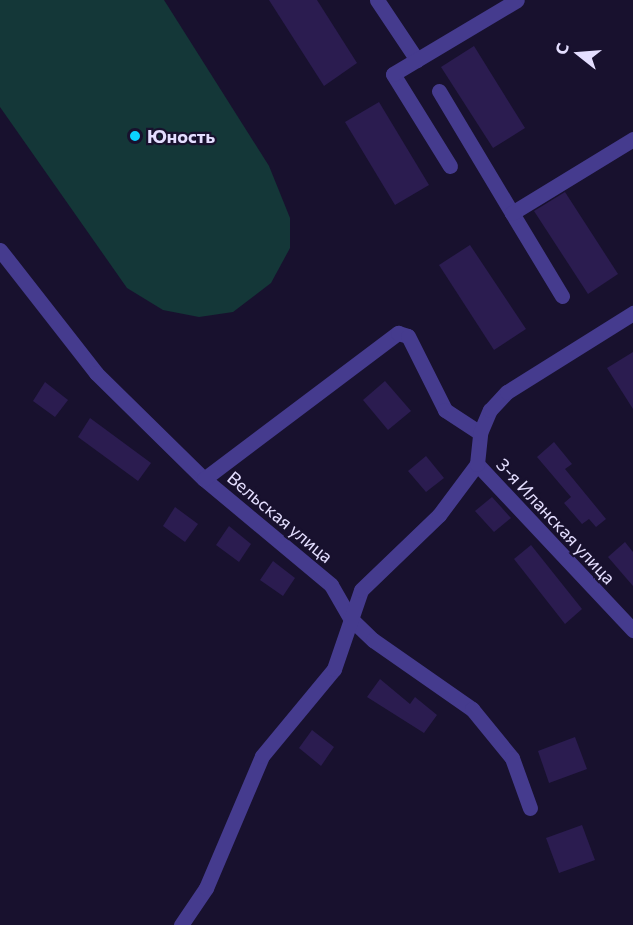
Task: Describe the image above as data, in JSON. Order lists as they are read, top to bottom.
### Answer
{
  "streets": {
    "street": ["Вельская улица", "3-я Иланская улица"]
  },
  "places": ["Юность"],
  "north": "left"
}
